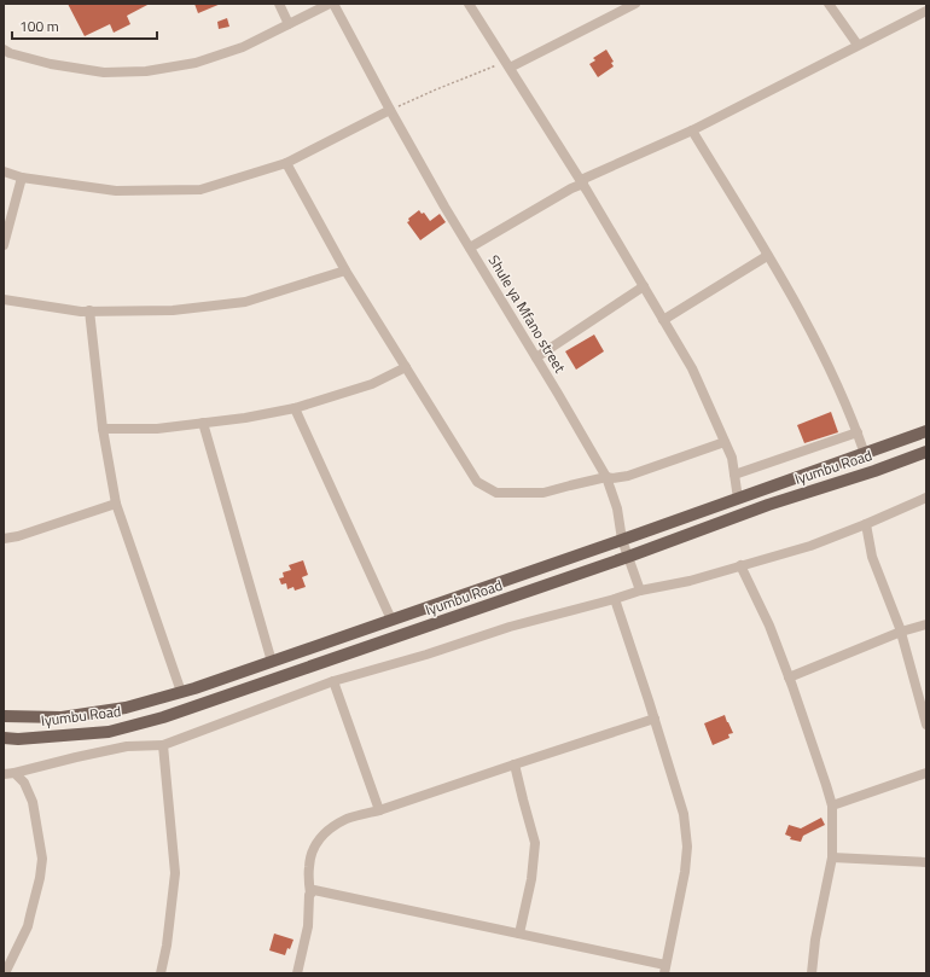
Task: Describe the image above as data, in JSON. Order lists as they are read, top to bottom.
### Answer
{
  "streets": {
    "main road": ["Iyumbu Road"],
    "street": ["Shule ya Mfano street"]
  },
  "crossings": [
    ["Shule ya Mfano street", "Iyumbu Road"]
  ],
  "scale_bar": "100 m"
}
